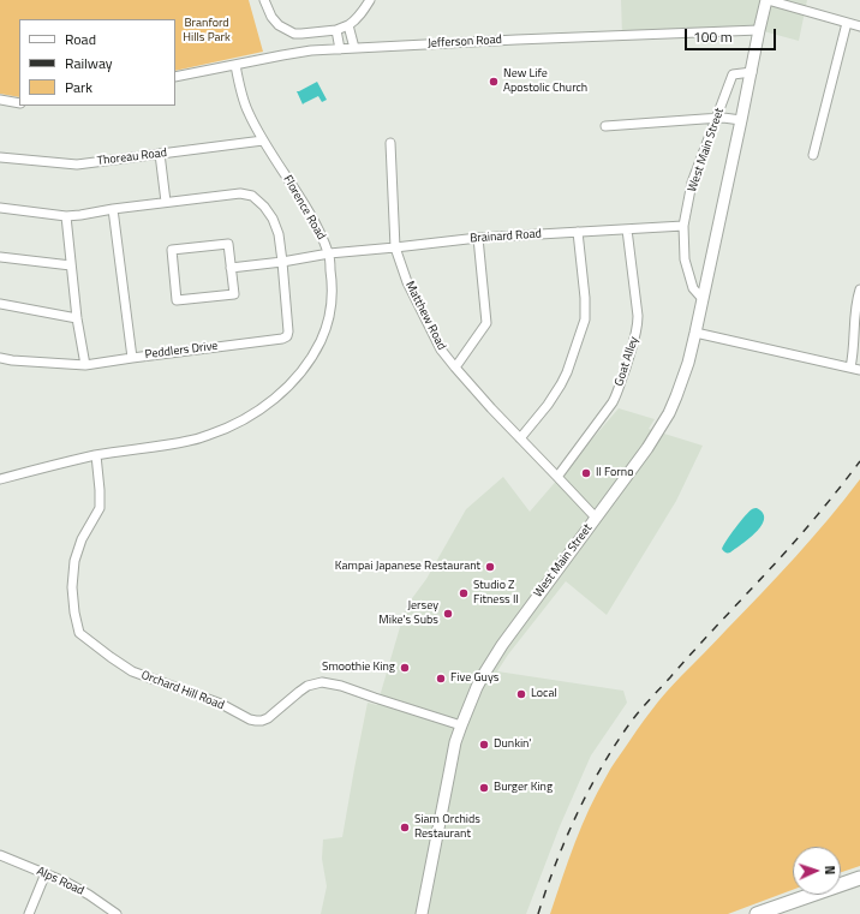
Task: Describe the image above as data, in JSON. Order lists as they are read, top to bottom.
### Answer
{
  "streets": {
    "main road": ["West Main Street"],
    "street": [
      "Jefferson Road",
      "Thoreau Road",
      "Florence Road",
      "Brainard Road",
      "Matthew Road",
      "Peddlers Drive",
      "Goat Alley",
      "Orchard Hill Road",
      "Alps Road"
    ]
  },
  "crossings": [
    ["Jefferson Road", "West Main Street"],
    ["Jefferson Road", "Florence Road"],
    ["West Main Street", "Brainard Road"],
    ["West Main Street", "Matthew Road"],
    ["West Main Street", "Orchard Hill Road"],
    ["Thoreau Road", "Florence Road"],
    ["Florence Road", "Brainard Road"],
    ["Florence Road", "Orchard Hill Road"],
    ["Brainard Road", "Matthew Road"],
    ["Brainard Road", "Goat Alley"],
    ["Matthew Road", "Goat Alley"]
  ],
  "parks": ["Branford Hills Park"],
  "places": [
    "New Life Apostolic Church",
    "Il Forno",
    "Kampai Japanese Restaurant",
    "Studio Z Fitness II",
    "Jersey Mike's Subs",
    "Smoothie King",
    "Five Guys",
    "Local",
    "Dunkin'",
    "Burger King",
    "Siam Orchids Restaurant"
  ],
  "legend": ["Road", "Railway", "Park"],
  "scale_bar": "100 m",
  "north": "right"
}
